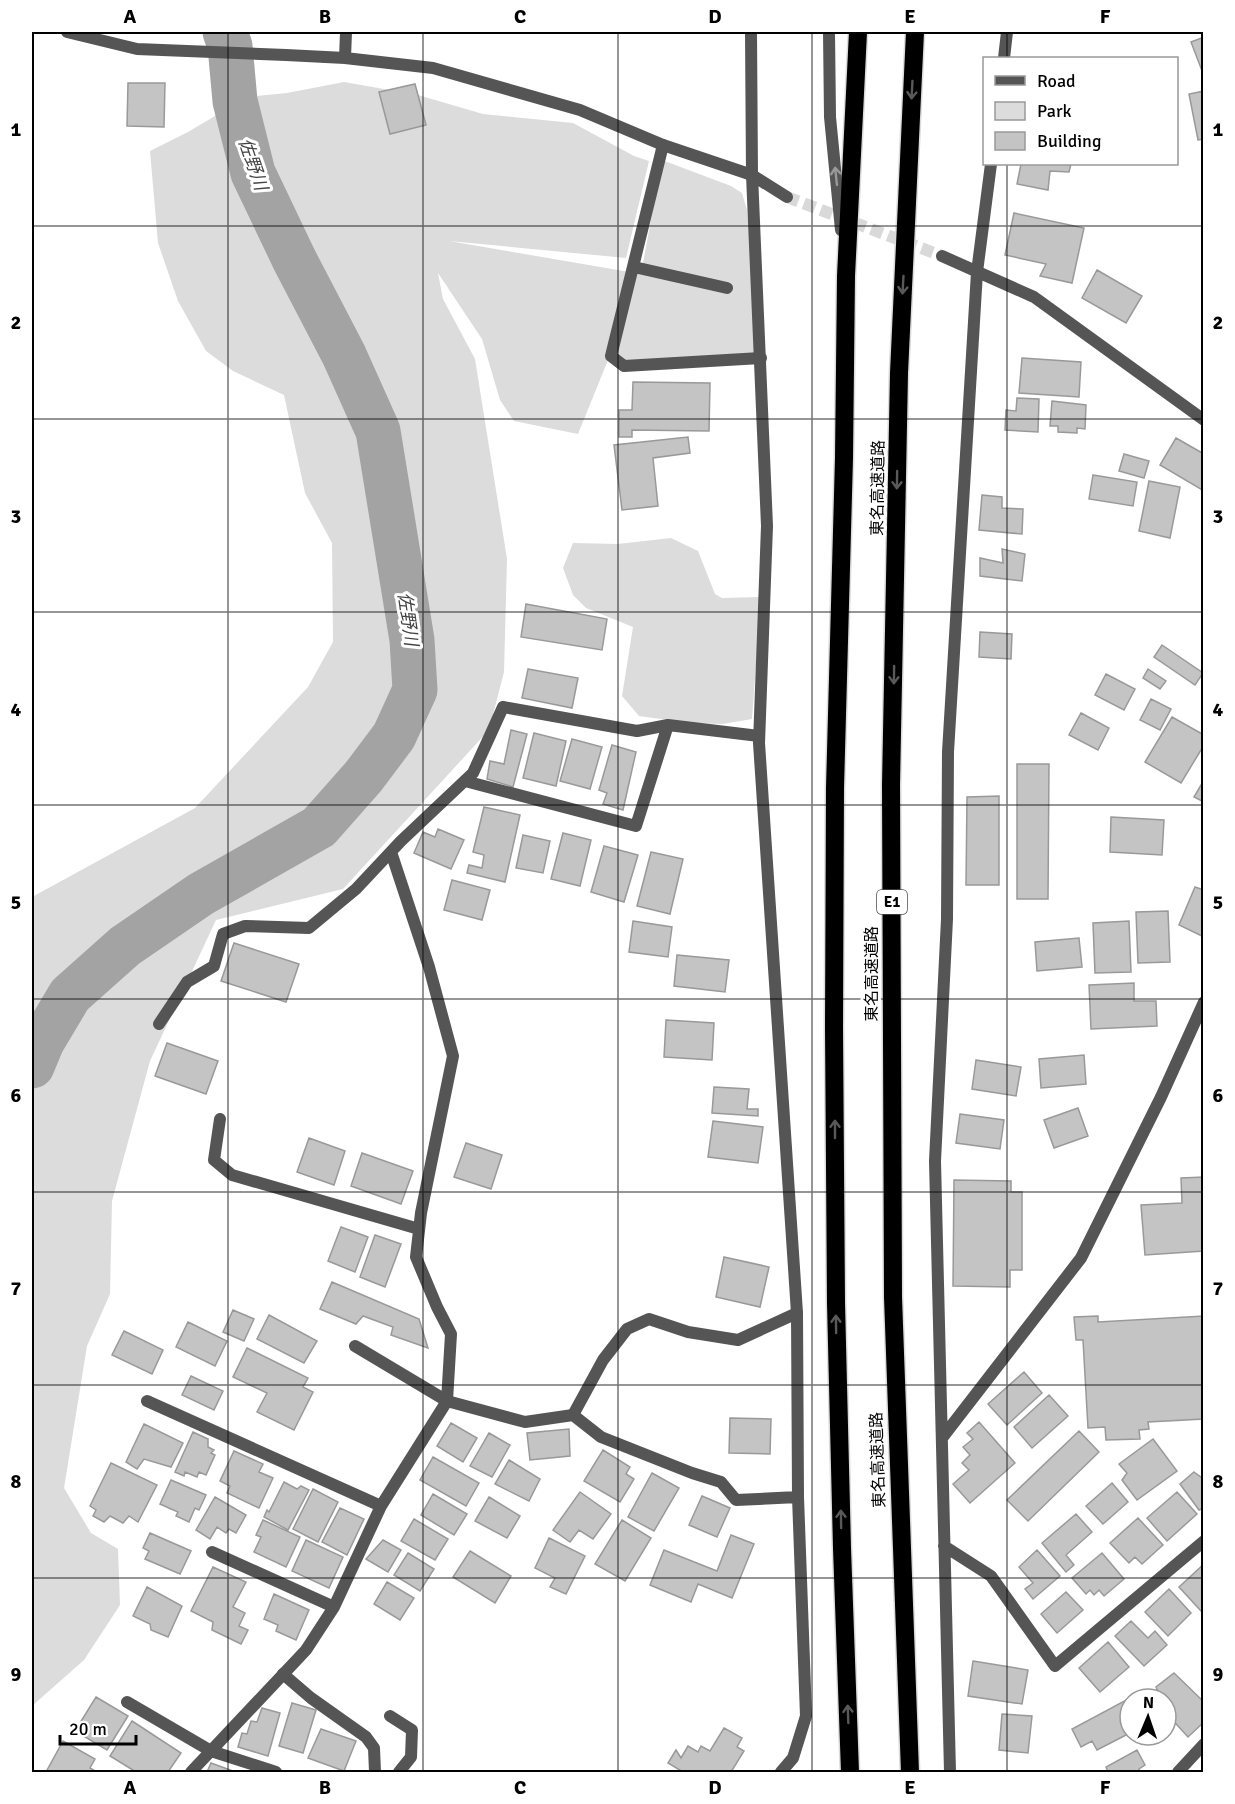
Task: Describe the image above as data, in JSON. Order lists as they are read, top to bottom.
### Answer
{
  "streets": {
    "highway": ["東名高速道路", "E1"]
  },
  "water": ["佐野川"],
  "legend": ["Road", "Park", "Building"],
  "scale_bar": "20 m",
  "north": "top",
  "grid": {
    "columns": [
      "A",
      "B",
      "C",
      "D",
      "E",
      "F"
    ],
    "rows": [
      "1",
      "2",
      "3",
      "4",
      "5",
      "6",
      "7",
      "8",
      "9"
    ]
  }
}
